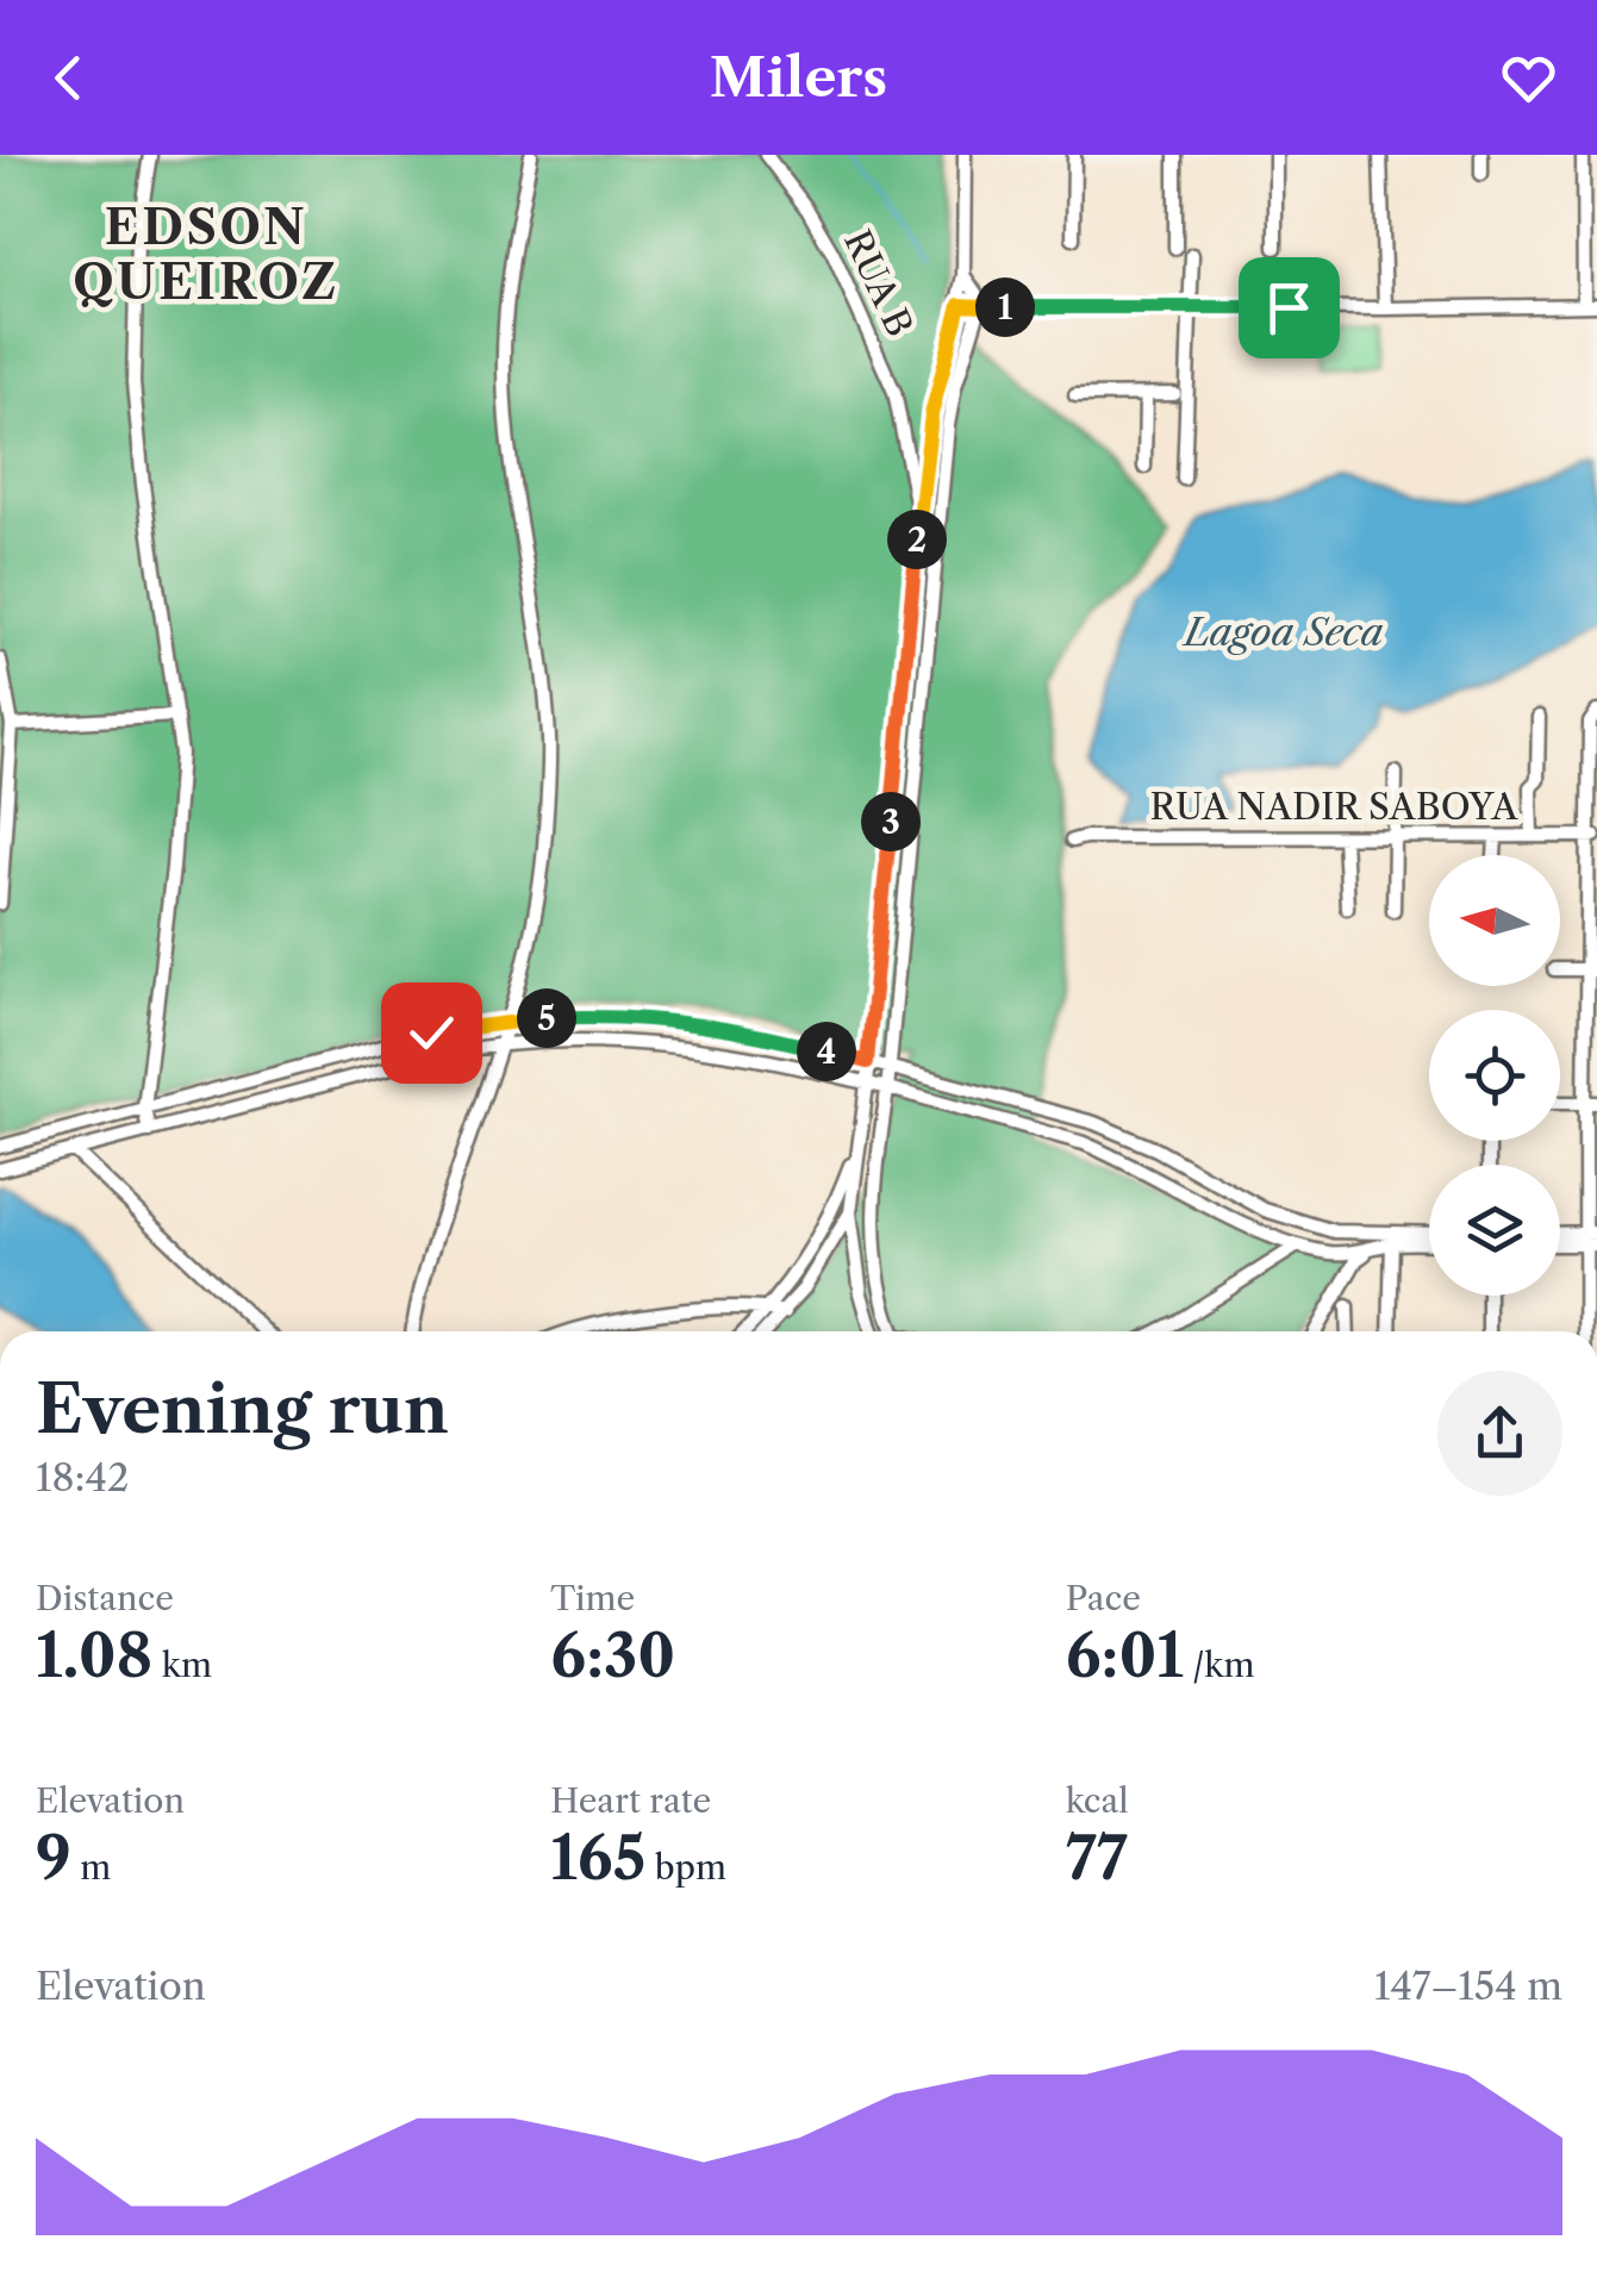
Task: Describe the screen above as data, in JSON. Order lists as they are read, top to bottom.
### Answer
{
  "streets": {
    "street": ["RUA B", "RUA NADIR SABOYA"]
  },
  "districts": ["EDSON QUEIROZ"],
  "water": ["Lagoa Seca"],
  "north": "left",
  "page": {
    "header": "Milers",
    "pins": [
      "1",
      "2",
      "3",
      "5",
      "4"
    ],
    "heading": ["Evening run", "18:42"],
    "stats": [
      ["Distance", "1.08 km"],
      ["Time", "6:30"],
      ["Pace", "6:01 /km"],
      ["Elevation", "9 m"],
      ["Heart rate", "165 bpm"],
      ["kcal", "77"]
    ],
    "chart": ["Elevation", "147–154 m"]
  }
}
